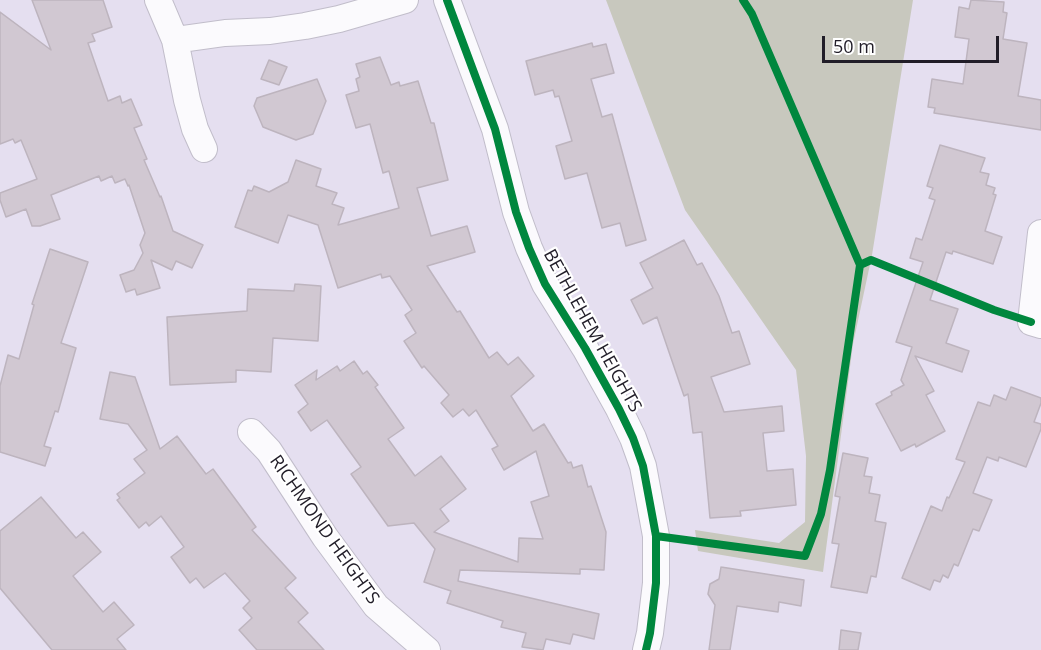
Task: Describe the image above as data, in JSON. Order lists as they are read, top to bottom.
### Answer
{
  "streets": {
    "street": ["BETHLEHEM HEIGHTS", "RICHMOND HEIGHTS"]
  },
  "scale_bar": "50 m"
}
